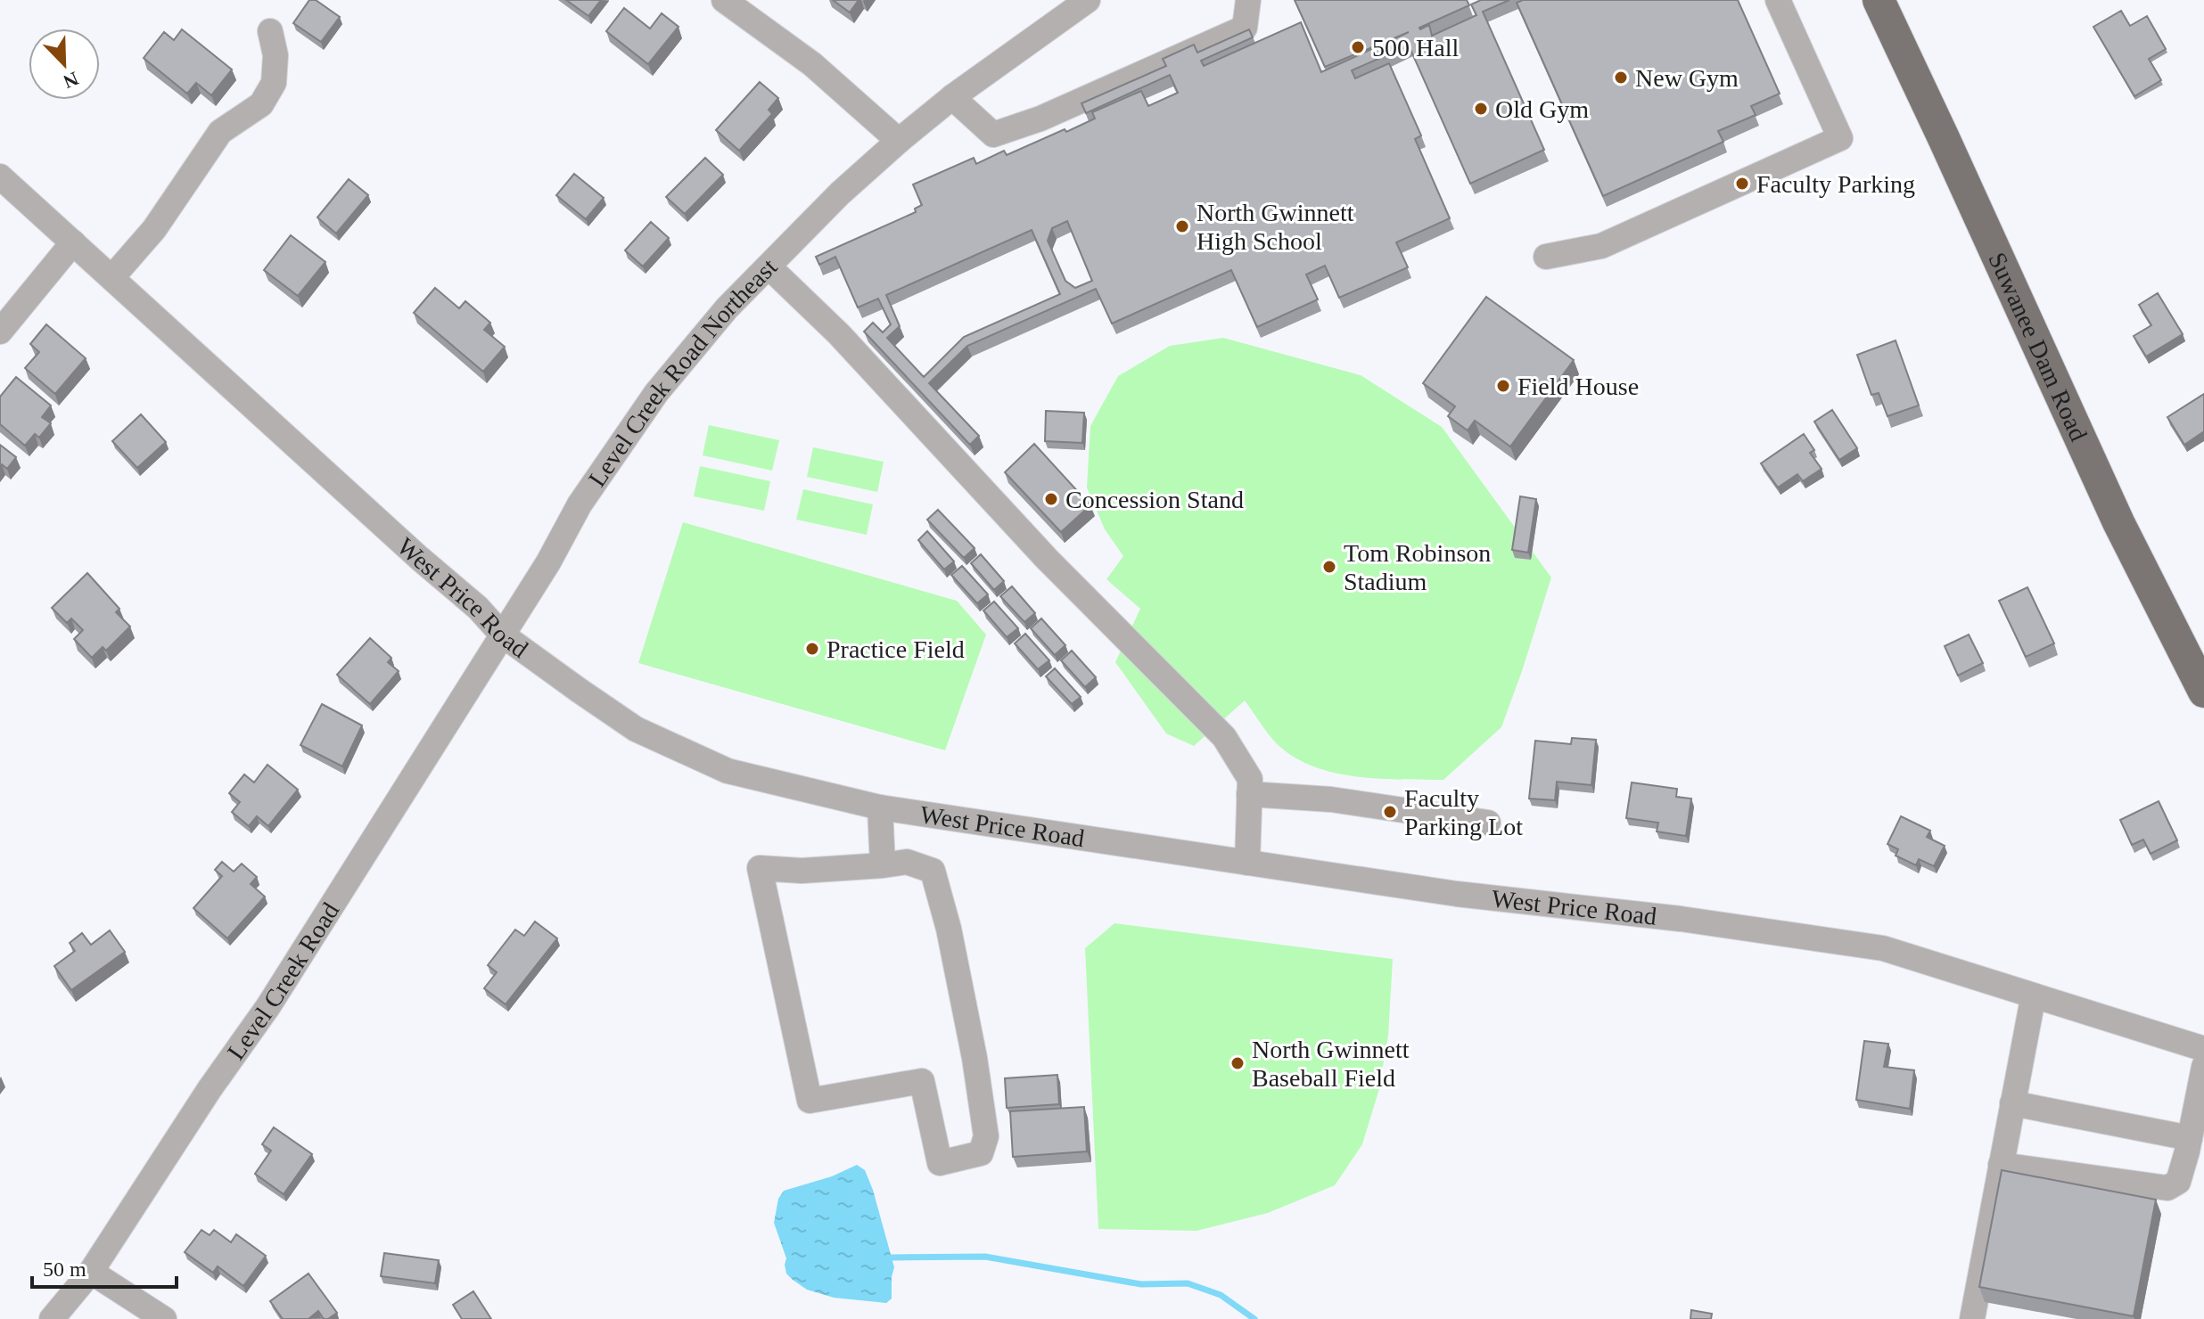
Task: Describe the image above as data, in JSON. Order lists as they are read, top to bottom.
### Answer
{
  "streets": {
    "main road": ["Suwanee Dam Road"],
    "street": ["Level Creek Road Northeast", "West Price Road", "Level Creek Road"]
  },
  "crossings": [
    ["Level Creek Road Northeast", "West Price Road"],
    ["Level Creek Road Northeast", "Level Creek Road"],
    ["West Price Road", "Level Creek Road"]
  ],
  "places": [
    "500 Hall",
    "New Gym",
    "Old Gym",
    "Faculty Parking",
    "North Gwinnett High School",
    "Field House",
    "Concession Stand",
    "Tom Robinson Stadium",
    "Practice Field",
    "Faculty Parking Lot",
    "North Gwinnett Baseball Field"
  ],
  "scale_bar": "50 m",
  "north": "bottom right"
}
